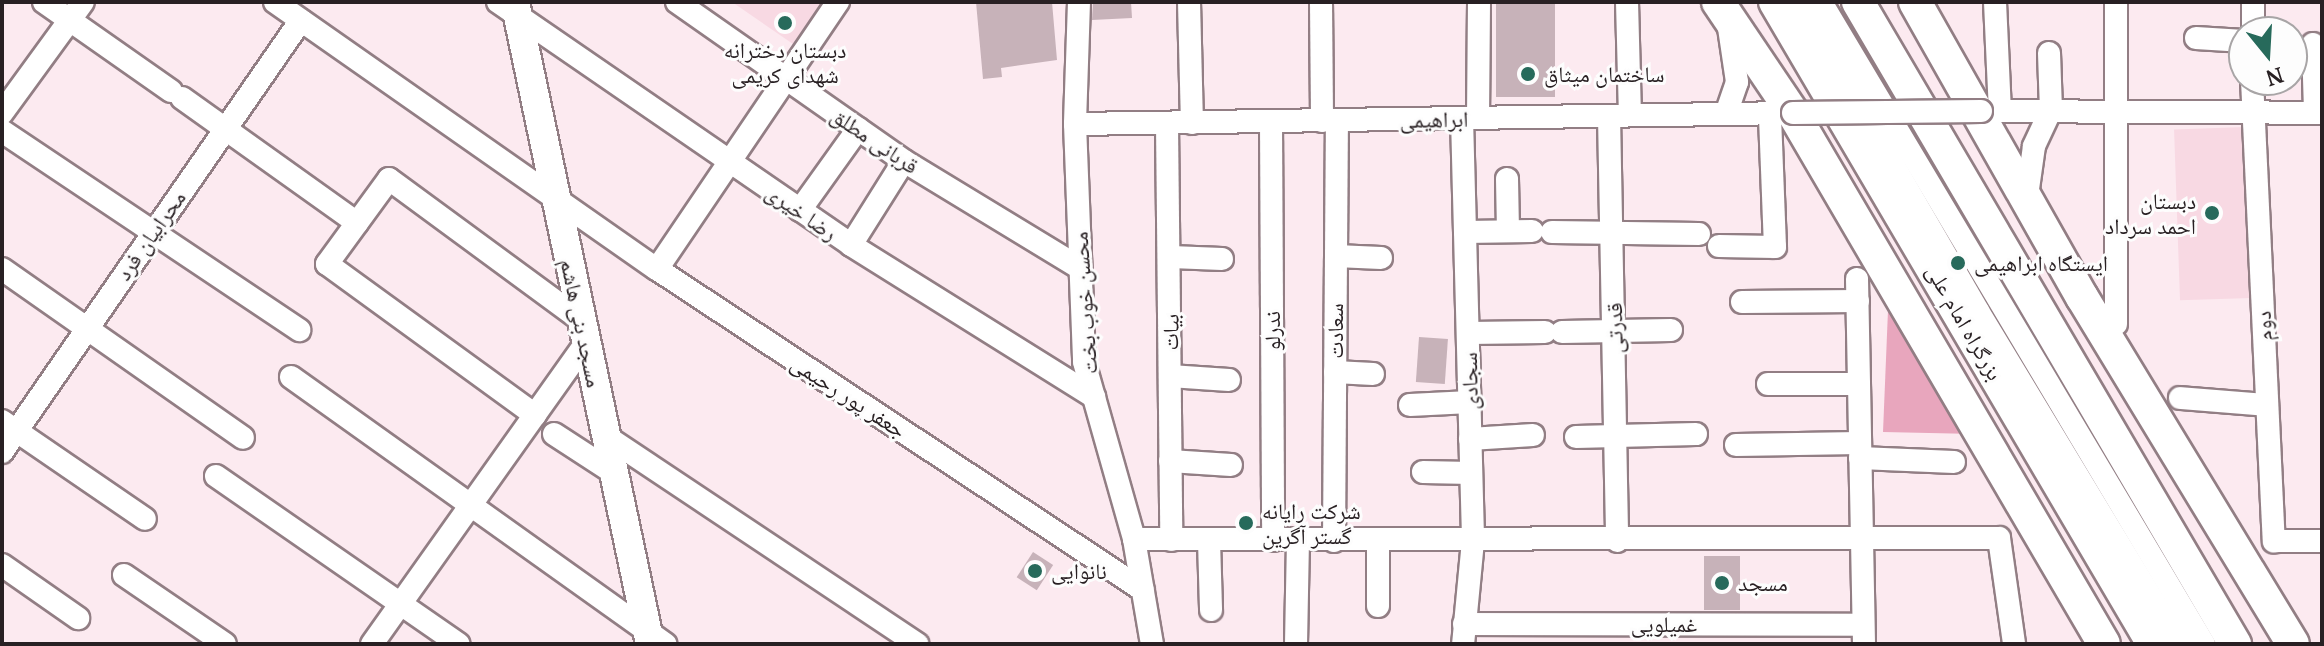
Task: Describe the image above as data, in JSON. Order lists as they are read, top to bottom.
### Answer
{
  "streets": {
    "highway": ["بزرگراه امام علی"],
    "main road": ["مسجد بنی هاشم"],
    "street": [
      "ابراهیمی",
      "قربانی مطلق",
      "رضا خیری",
      "محرابیان فرد",
      "محسن خوب بخت",
      "دوم",
      "قدرتی",
      "ندرلو",
      "سعادت",
      "بیات",
      "سجادی",
      "جعفر پور رحیمی",
      "غمیلویی"
    ]
  },
  "crossings": [
    ["ابراهیمی", "محسن خوب بخت"],
    ["ابراهیمی", "قدرتی"],
    ["ابراهیمی", "ندرلو"],
    ["ابراهیمی", "سعادت"],
    ["ابراهیمی", "بیات"],
    ["ابراهیمی", "سجادی"],
    ["قربانی مطلق", "محسن خوب بخت"],
    ["رضا خیری", "محسن خوب بخت"],
    ["رضا خیری", "مسجد بنی هاشم"],
    ["محرابیان فرد", "جعفر پور رحیمی"],
    ["محسن خوب بخت", "جعفر پور رحیمی"],
    ["مسجد بنی هاشم", "جعفر پور رحیمی"],
    ["سجادی", "غمیلویی"]
  ],
  "places": [
    "دبستان دخترانه شهدای کریمی",
    "ساختمان میثاق",
    "دبستان احمد سرداد",
    "ایستگاه ابراهیمی",
    "شرکت رایانه گستر آگرین",
    "نانوایی",
    "مسجد"
  ],
  "north": "bottom"
}
